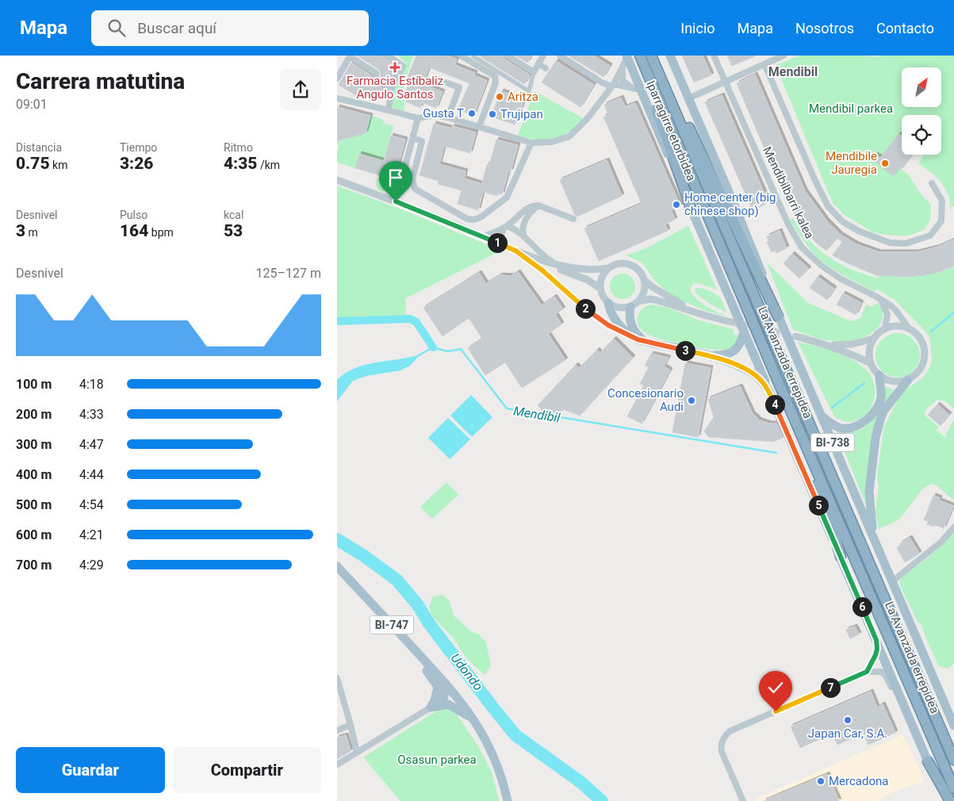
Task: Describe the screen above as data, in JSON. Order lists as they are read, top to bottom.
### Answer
{
  "streets": {
    "highway": ["La Avanzada errepidea"],
    "main road": ["Iparragirre etorbidea", "BI-738", "BI-747"],
    "street": ["Mendibilbarri kalea"]
  },
  "crossings": [
    ["Iparragirre etorbidea", "BI-738"]
  ],
  "districts": ["Mendibil"],
  "water": ["Mendibil", "Udondo"],
  "parks": ["Mendibil parkea", "Osasun parkea"],
  "places": {
    "health": ["Farmacia Estíbaliz Angulo Santos"],
    "other": [
      "Aritza",
      "Gusta T",
      "Trujipan",
      "Mendibile Jauregia",
      "Home center (big chinese shop)",
      "Concesionario Audi",
      "Japan Car, S.A.",
      "Mercadona"
    ]
  },
  "north": "top right",
  "page": {
    "header": "Mapa",
    "search": "Buscar aquí",
    "nav": [
      "Inicio",
      "Mapa",
      "Nosotros",
      "Contacto"
    ],
    "heading": ["Carrera matutina", "09:01"],
    "stats": [
      ["Distancia", "0.75 km"],
      ["Tiempo", "3:26"],
      ["Ritmo", "4:35 /km"],
      ["Desnivel", "3 m"],
      ["Pulso", "164 bpm"],
      ["kcal", "53"]
    ],
    "pins": [
      "1",
      "2",
      "3",
      "4",
      "5",
      "6",
      "7"
    ],
    "chart": ["Desnivel", "125–127 m"],
    "list": [
      {
        "name": "100 m",
        "note": "4:18"
      },
      {
        "name": "200 m",
        "note": "4:33"
      },
      {
        "name": "300 m",
        "note": "4:47"
      },
      {
        "name": "400 m",
        "note": "4:44"
      },
      {
        "name": "500 m",
        "note": "4:54"
      },
      {
        "name": "600 m",
        "note": "4:21"
      },
      {
        "name": "700 m",
        "note": "4:29"
      }
    ],
    "buttons": ["Guardar", "Compartir"]
  }
}
